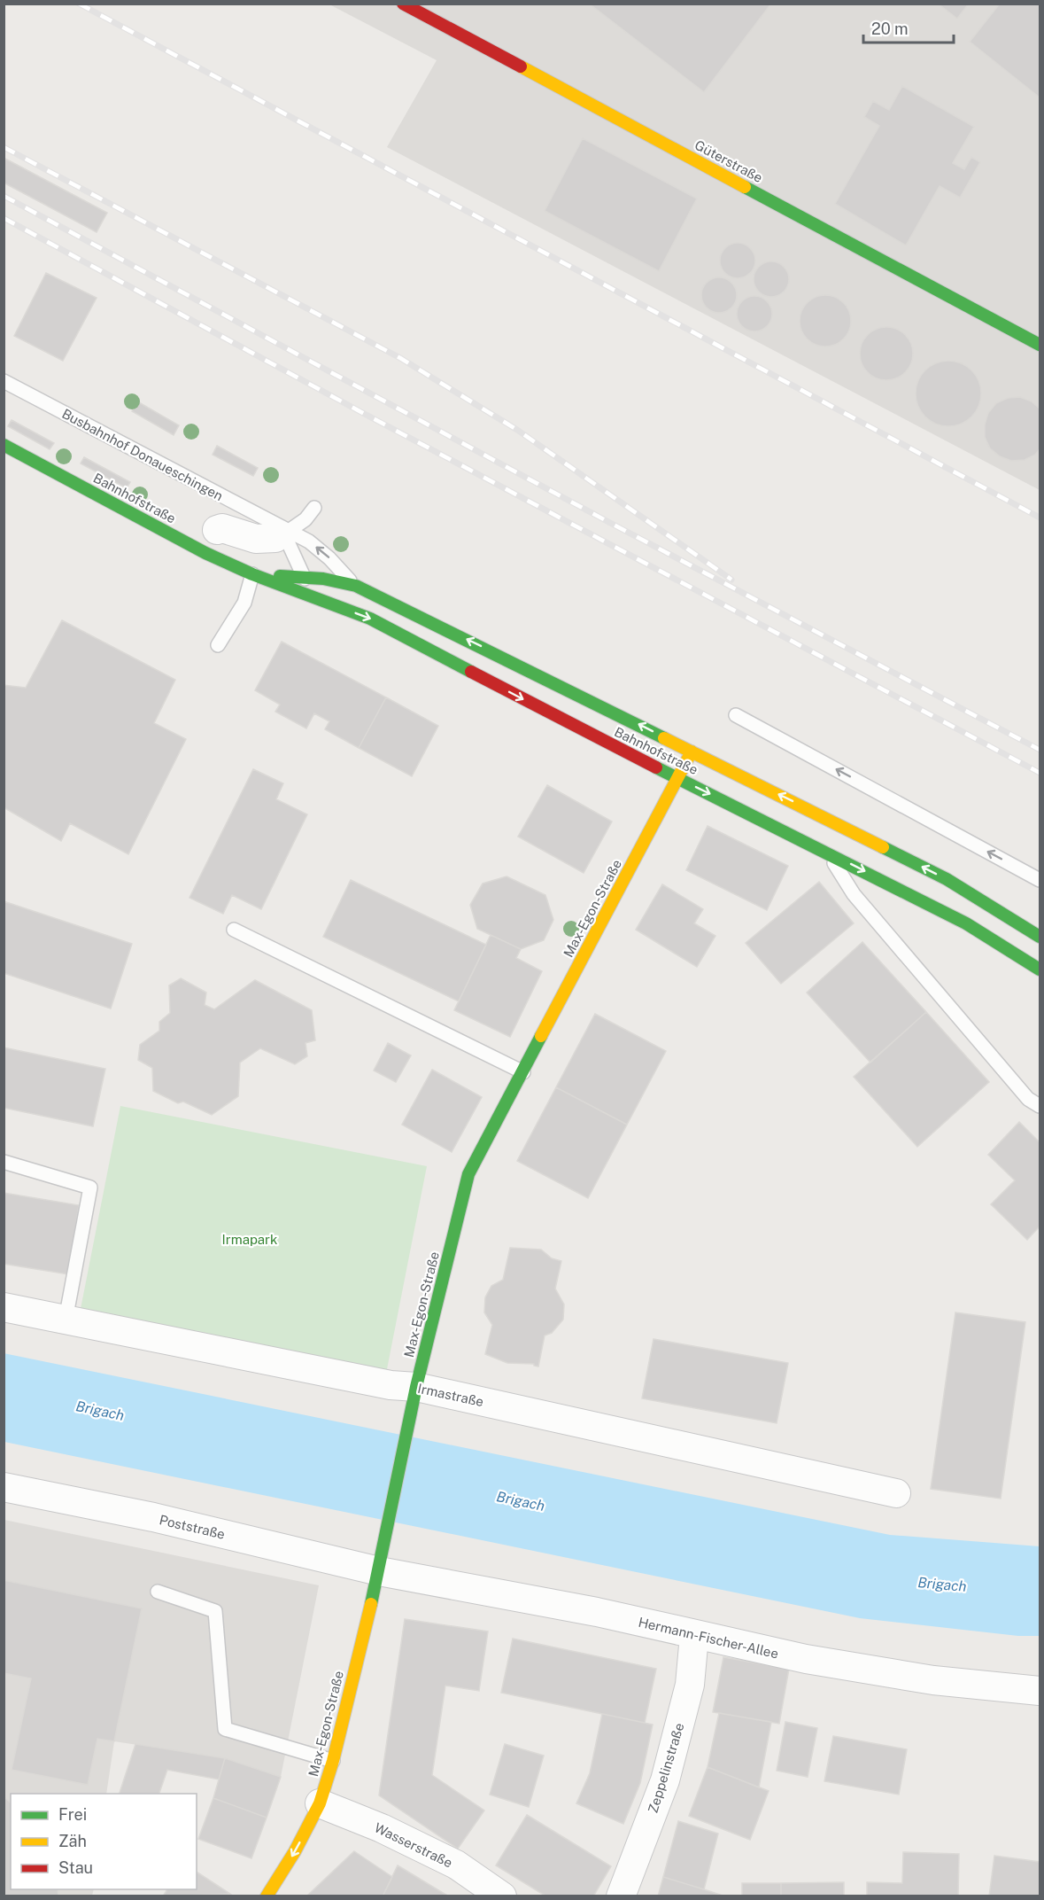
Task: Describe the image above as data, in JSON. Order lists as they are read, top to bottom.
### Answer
{
  "streets": {
    "main road": ["Güterstraße", "Bahnhofstraße", "Max-Egon-Straße"],
    "street": [
      "Irmastraße",
      "Poststraße",
      "Hermann-Fischer-Allee",
      "Zeppelinstraße",
      "Wasserstraße"
    ],
    "lane": ["Busbahnhof Donaueschingen"]
  },
  "crossings": [
    ["Busbahnhof Donaueschingen", "Bahnhofstraße"],
    ["Bahnhofstraße", "Max-Egon-Straße"],
    ["Max-Egon-Straße", "Irmastraße"],
    ["Max-Egon-Straße", "Poststraße"],
    ["Max-Egon-Straße", "Hermann-Fischer-Allee"],
    ["Max-Egon-Straße", "Wasserstraße"],
    ["Poststraße", "Hermann-Fischer-Allee"],
    ["Hermann-Fischer-Allee", "Zeppelinstraße"]
  ],
  "water": ["Brigach"],
  "parks": ["Irmapark"],
  "legend": ["Frei", "Zäh", "Stau"],
  "scale_bar": "20 m"
}
